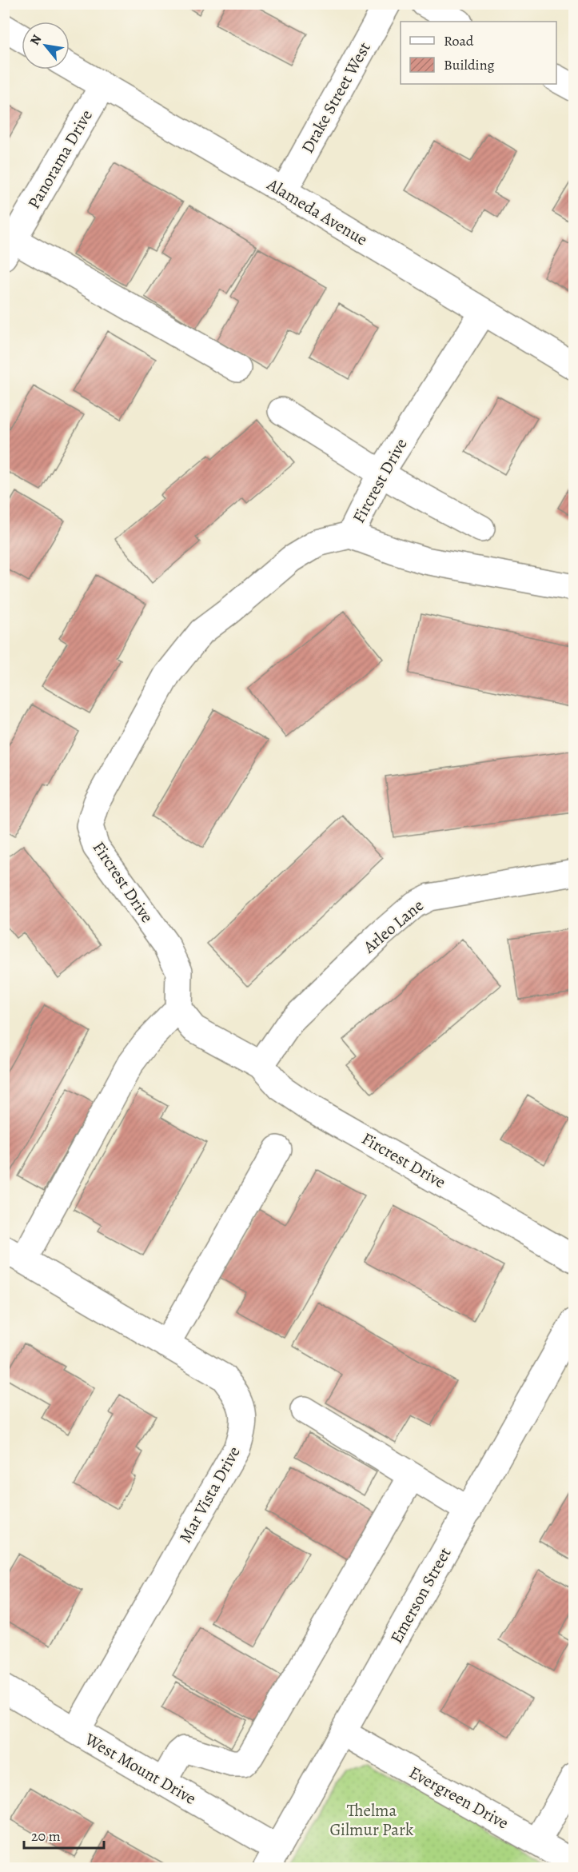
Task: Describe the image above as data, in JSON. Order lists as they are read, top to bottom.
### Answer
{
  "streets": {
    "street": [
      "Drake Street West",
      "Panorama Drive",
      "Alameda Avenue",
      "Fircrest Drive",
      "Arleo Lane",
      "Mar Vista Drive",
      "Emerson Street",
      "West Mount Drive",
      "Evergreen Drive"
    ]
  },
  "crossings": [
    ["Drake Street West", "Alameda Avenue"],
    ["Panorama Drive", "Alameda Avenue"],
    ["Alameda Avenue", "Fircrest Drive"],
    ["Fircrest Drive", "Arleo Lane"],
    ["Mar Vista Drive", "West Mount Drive"],
    ["Emerson Street", "West Mount Drive"],
    ["Emerson Street", "Evergreen Drive"]
  ],
  "parks": ["Thelma Gilmur Park"],
  "legend": ["Road", "Building"],
  "scale_bar": "20 m",
  "north": "top left"
}
